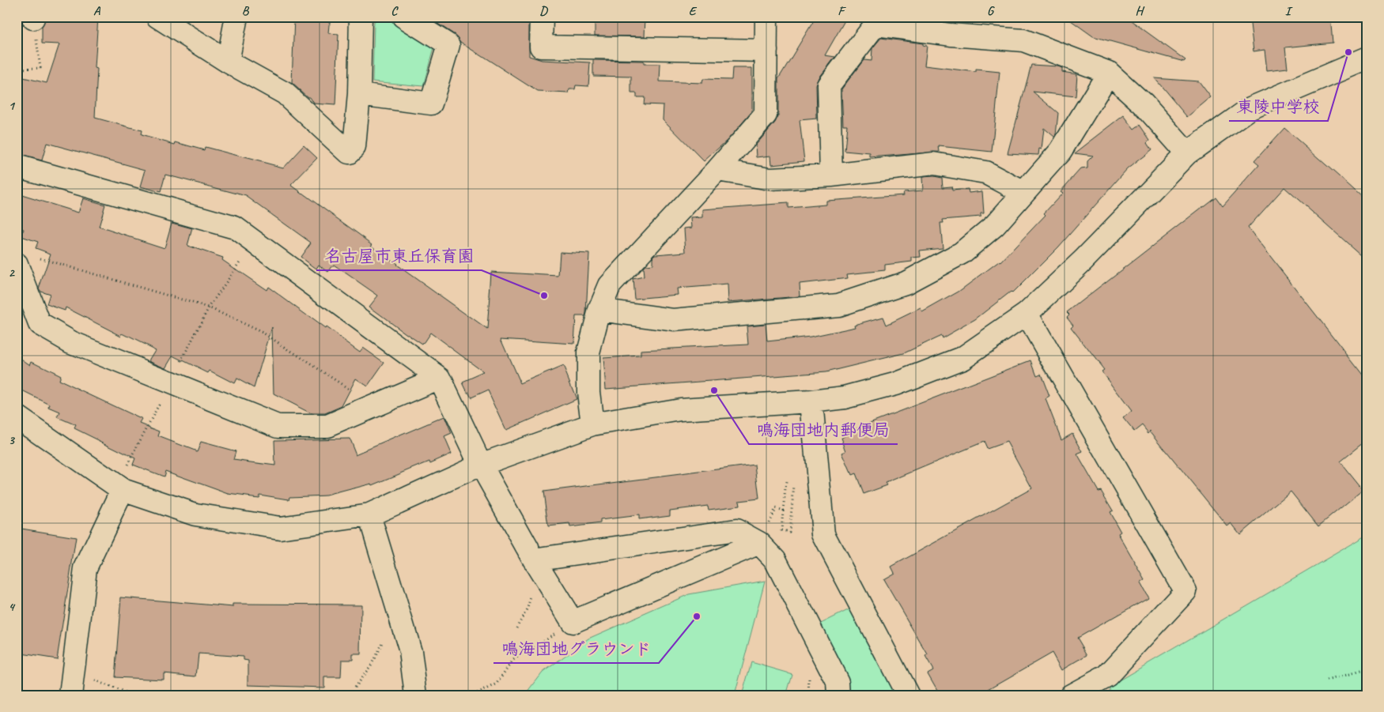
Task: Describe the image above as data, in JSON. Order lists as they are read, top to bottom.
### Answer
{
  "places": [
    "東陵中学校",
    "名古屋市東丘保育園",
    "鳴海団地内郵便局",
    "鳴海団地グラウンド"
  ],
  "grid": {
    "columns": [
      "A",
      "B",
      "C",
      "D",
      "E",
      "F",
      "G",
      "H",
      "I"
    ],
    "rows": [
      "1",
      "2",
      "3",
      "4"
    ]
  }
}
